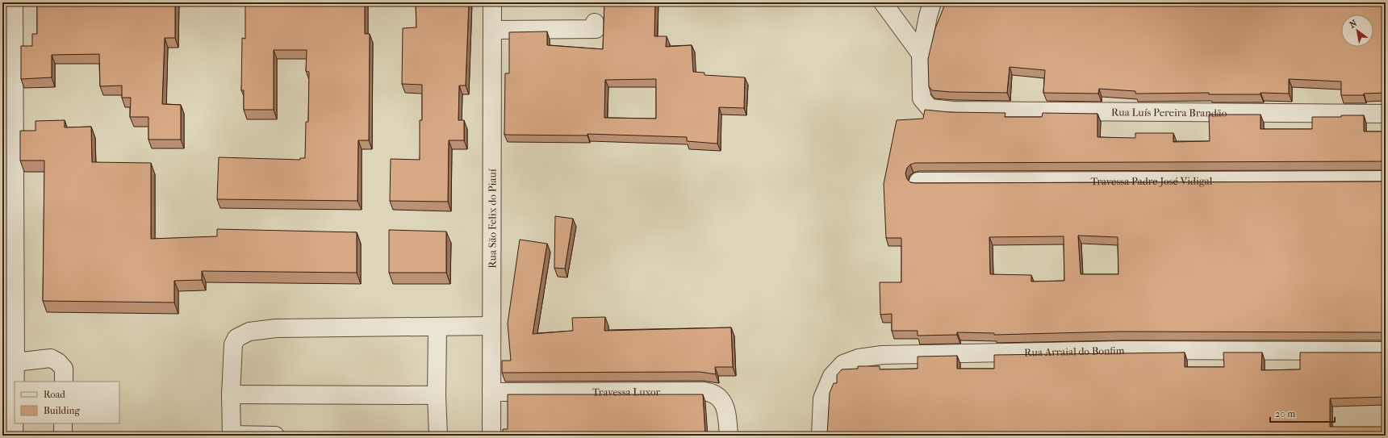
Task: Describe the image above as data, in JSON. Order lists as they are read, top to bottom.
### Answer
{
  "streets": {
    "street": [
      "Rua Luís Pereira Brandão",
      "Travessa Padre José Vidigal",
      "Rua São Felix do Piauí",
      "Rua Arraial do Bonfim",
      "Travessa Luxor"
    ]
  },
  "crossings": [
    ["Rua São Felix do Piauí", "Travessa Luxor"]
  ],
  "legend": ["Road", "Building"],
  "scale_bar": "20 m",
  "north": "top left"
}
